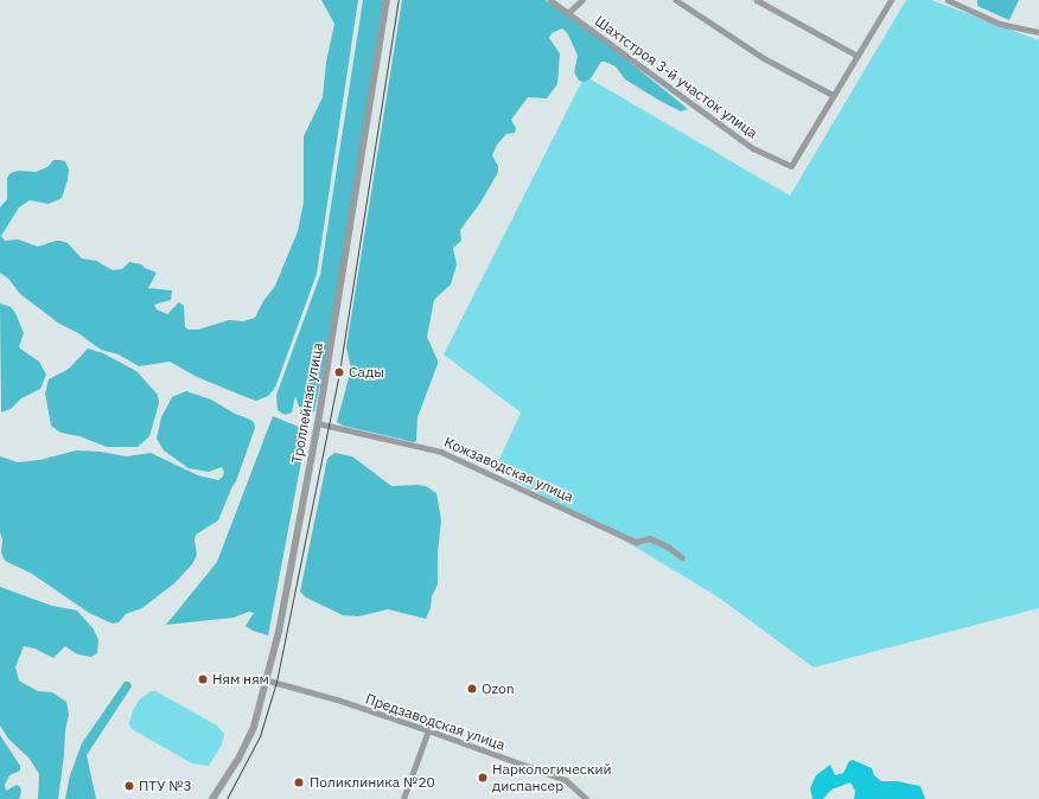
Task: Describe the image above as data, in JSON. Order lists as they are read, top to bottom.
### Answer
{
  "streets": {
    "street": [
      "Шахтстроя 3-й участок улица",
      "Троллейная улица",
      "Кожзаводская улица",
      "Предзаводская улица"
    ]
  },
  "crossings": [
    ["Троллейная улица", "Кожзаводская улица"],
    ["Троллейная улица", "Предзаводская улица"]
  ],
  "places": [
    "Сады",
    "Ням ням",
    "Ozon",
    "Наркологический диспансер",
    "Поликлиника №20",
    "ПТУ №3"
  ]
}
